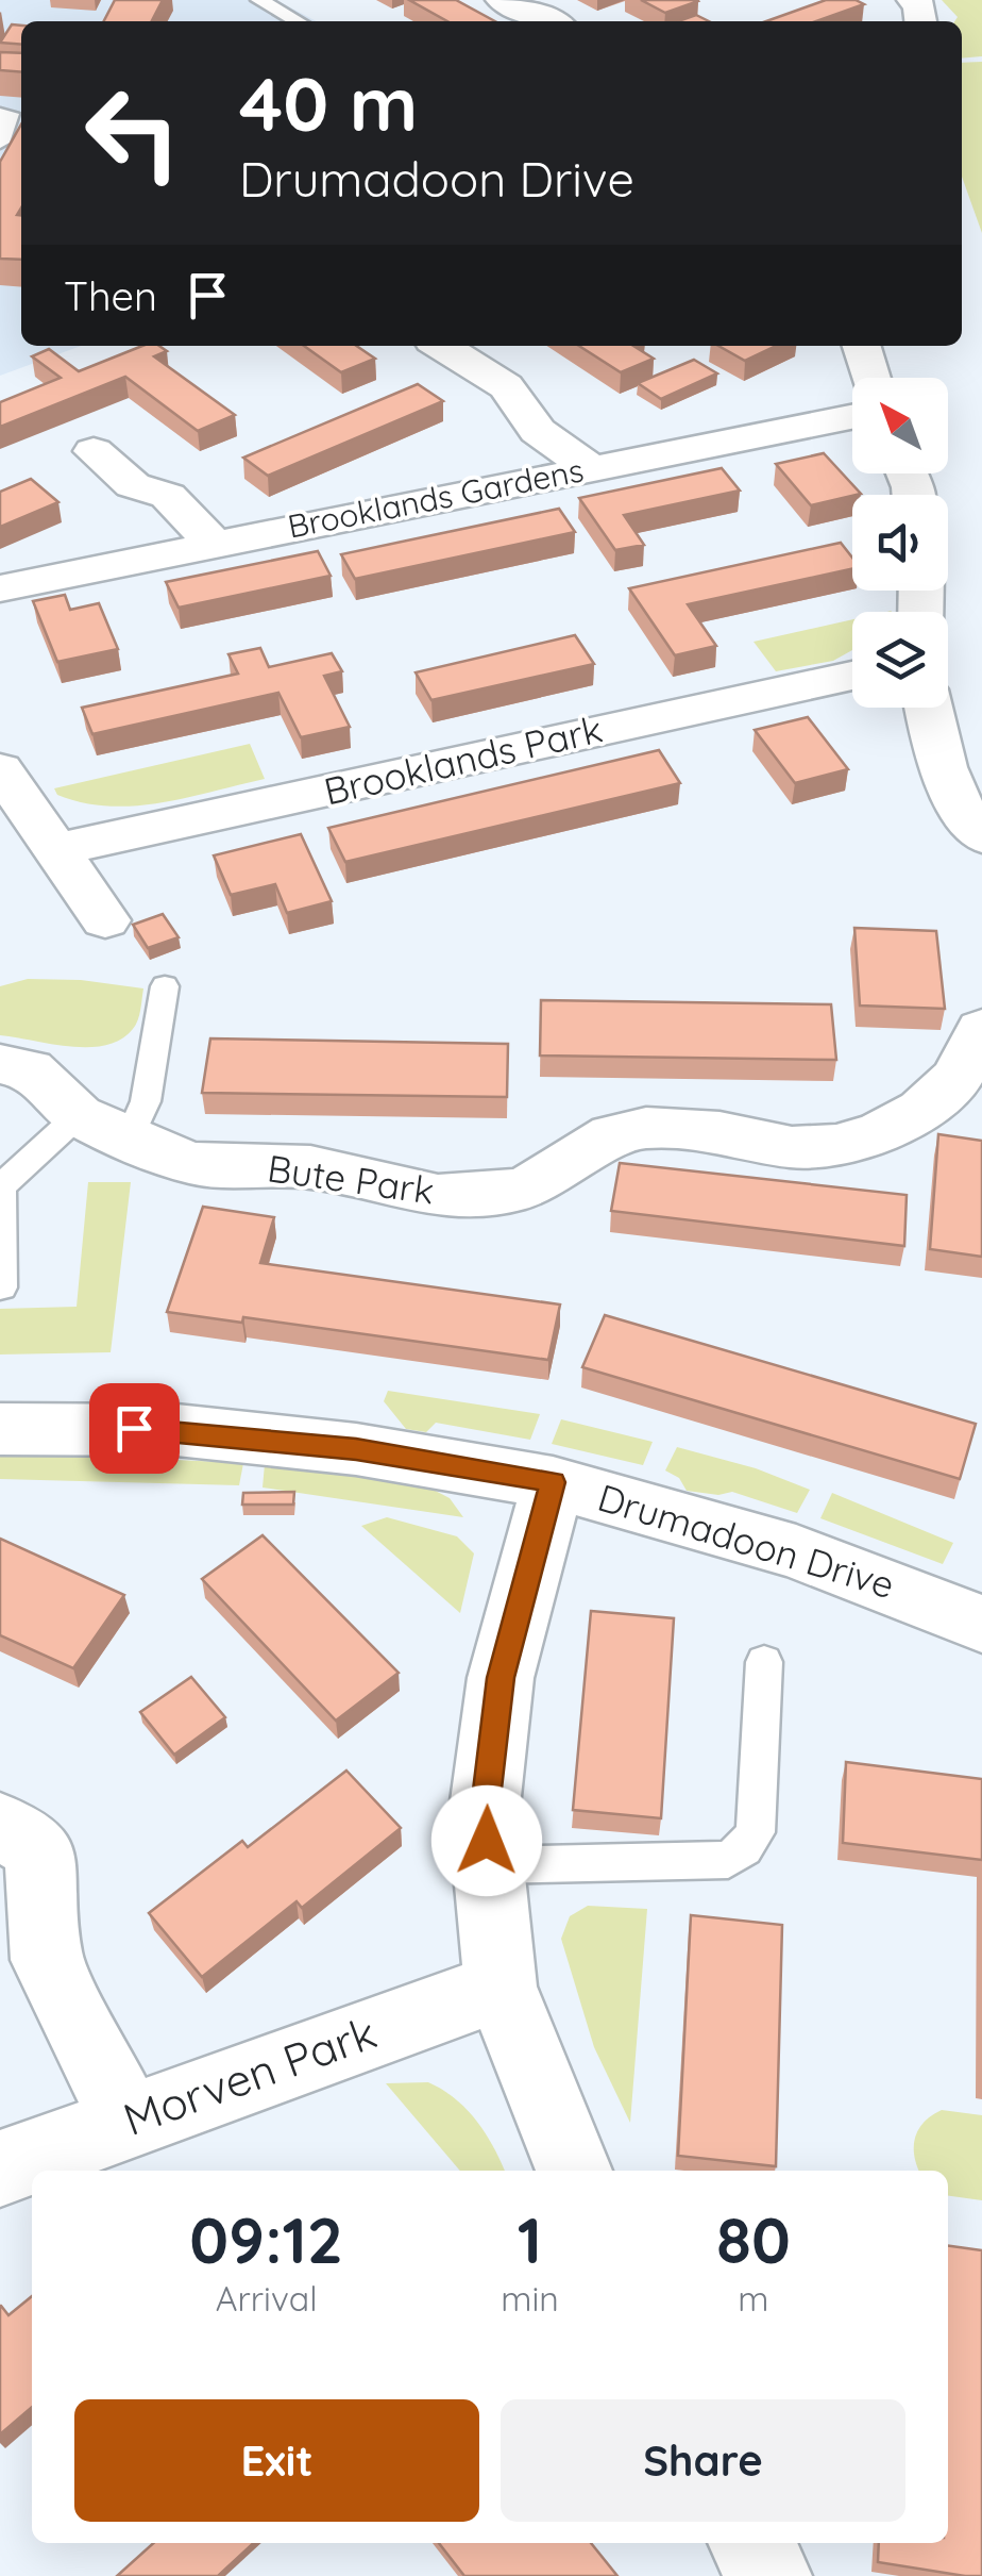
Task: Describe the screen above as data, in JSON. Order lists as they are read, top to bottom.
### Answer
{
  "streets": {
    "street": [
      "Brooklands Gardens",
      "Brooklands Park",
      "Bute Park",
      "Drumadoon Drive",
      "Morven Park"
    ]
  },
  "north": "top left",
  "page": {
    "turn": ["40 m", "Drumadoon Drive"],
    "then": "Then",
    "eta": [
      "09:12",
      "Arrival",
      "1",
      "min",
      "80",
      "m"
    ],
    "buttons": ["Exit", "Share"]
  }
}
